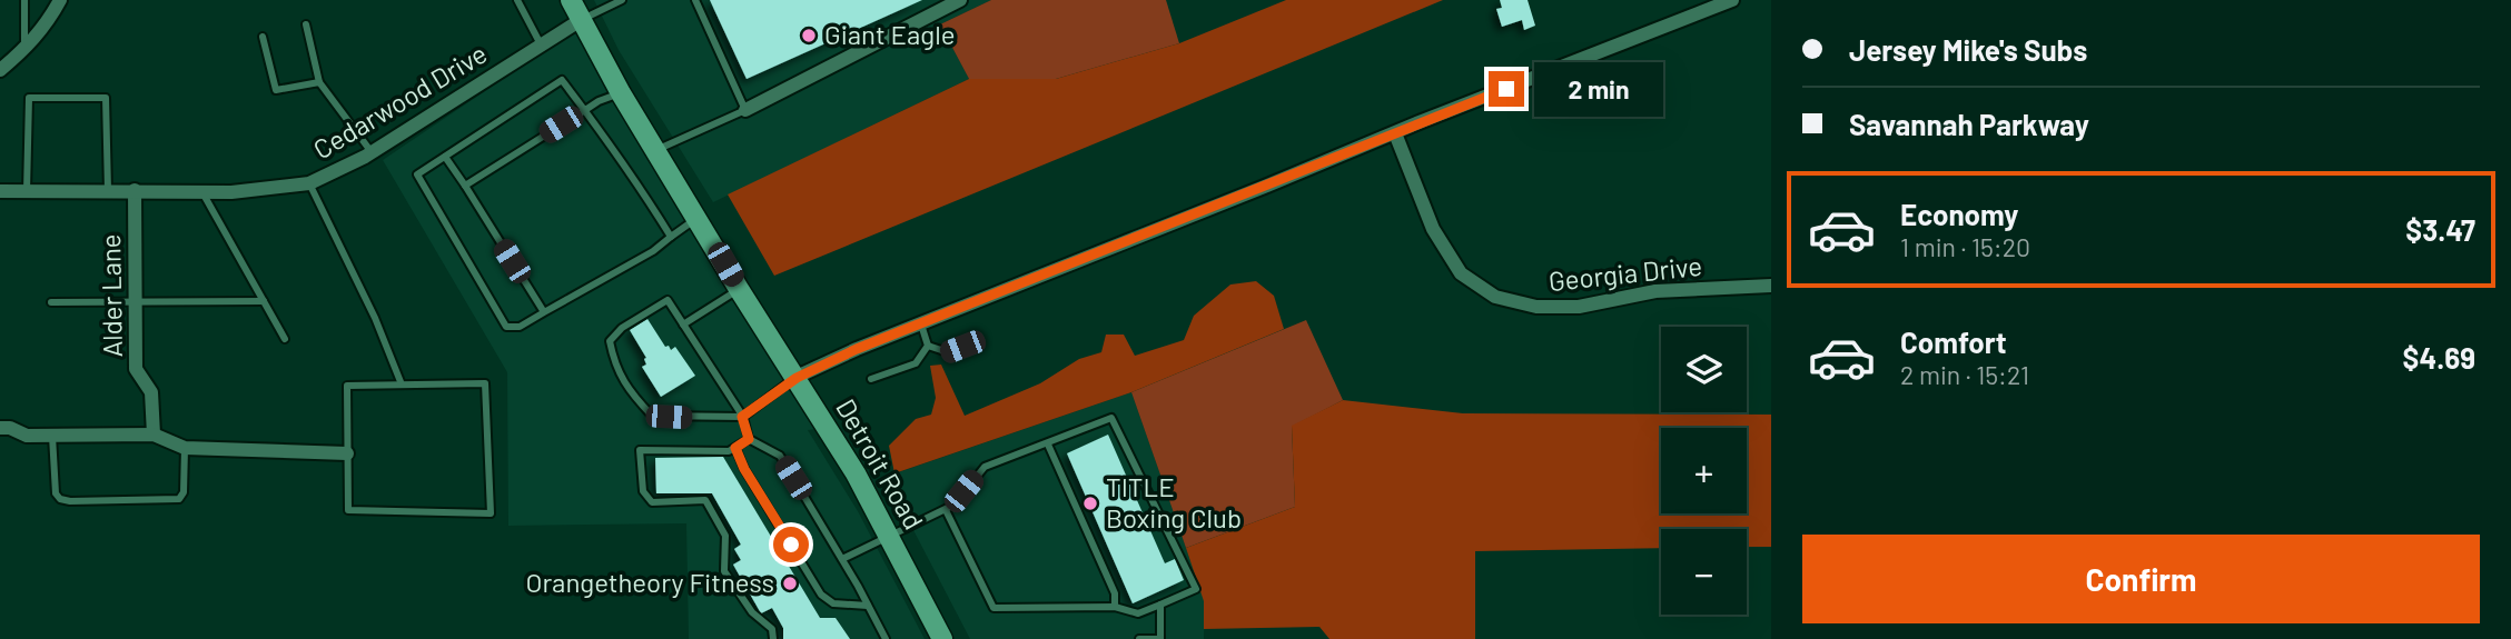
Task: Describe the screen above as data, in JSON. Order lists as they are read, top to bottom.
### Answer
{
  "streets": {
    "main road": ["Detroit Road"],
    "street": ["Cedarwood Drive", "Georgia Drive", "Alder Lane"]
  },
  "crossings": [
    ["Cedarwood Drive", "Alder Lane"],
    ["Cedarwood Drive", "Detroit Road"]
  ],
  "places": ["Giant Eagle", "TITLE Boxing Club", "Orangetheory Fitness"],
  "page": {
    "banner": ["Jersey Mike's Subs", "Savannah Parkway"],
    "bubble": "2 min",
    "list": [
      {
        "name": "Economy",
        "note": "1 min · 15:20",
        "value": "$3.47"
      },
      {
        "name": "Comfort",
        "note": "2 min · 15:21",
        "value": "$4.69"
      }
    ],
    "map_buttons": ["+", "−"],
    "buttons": "Confirm"
  }
}
